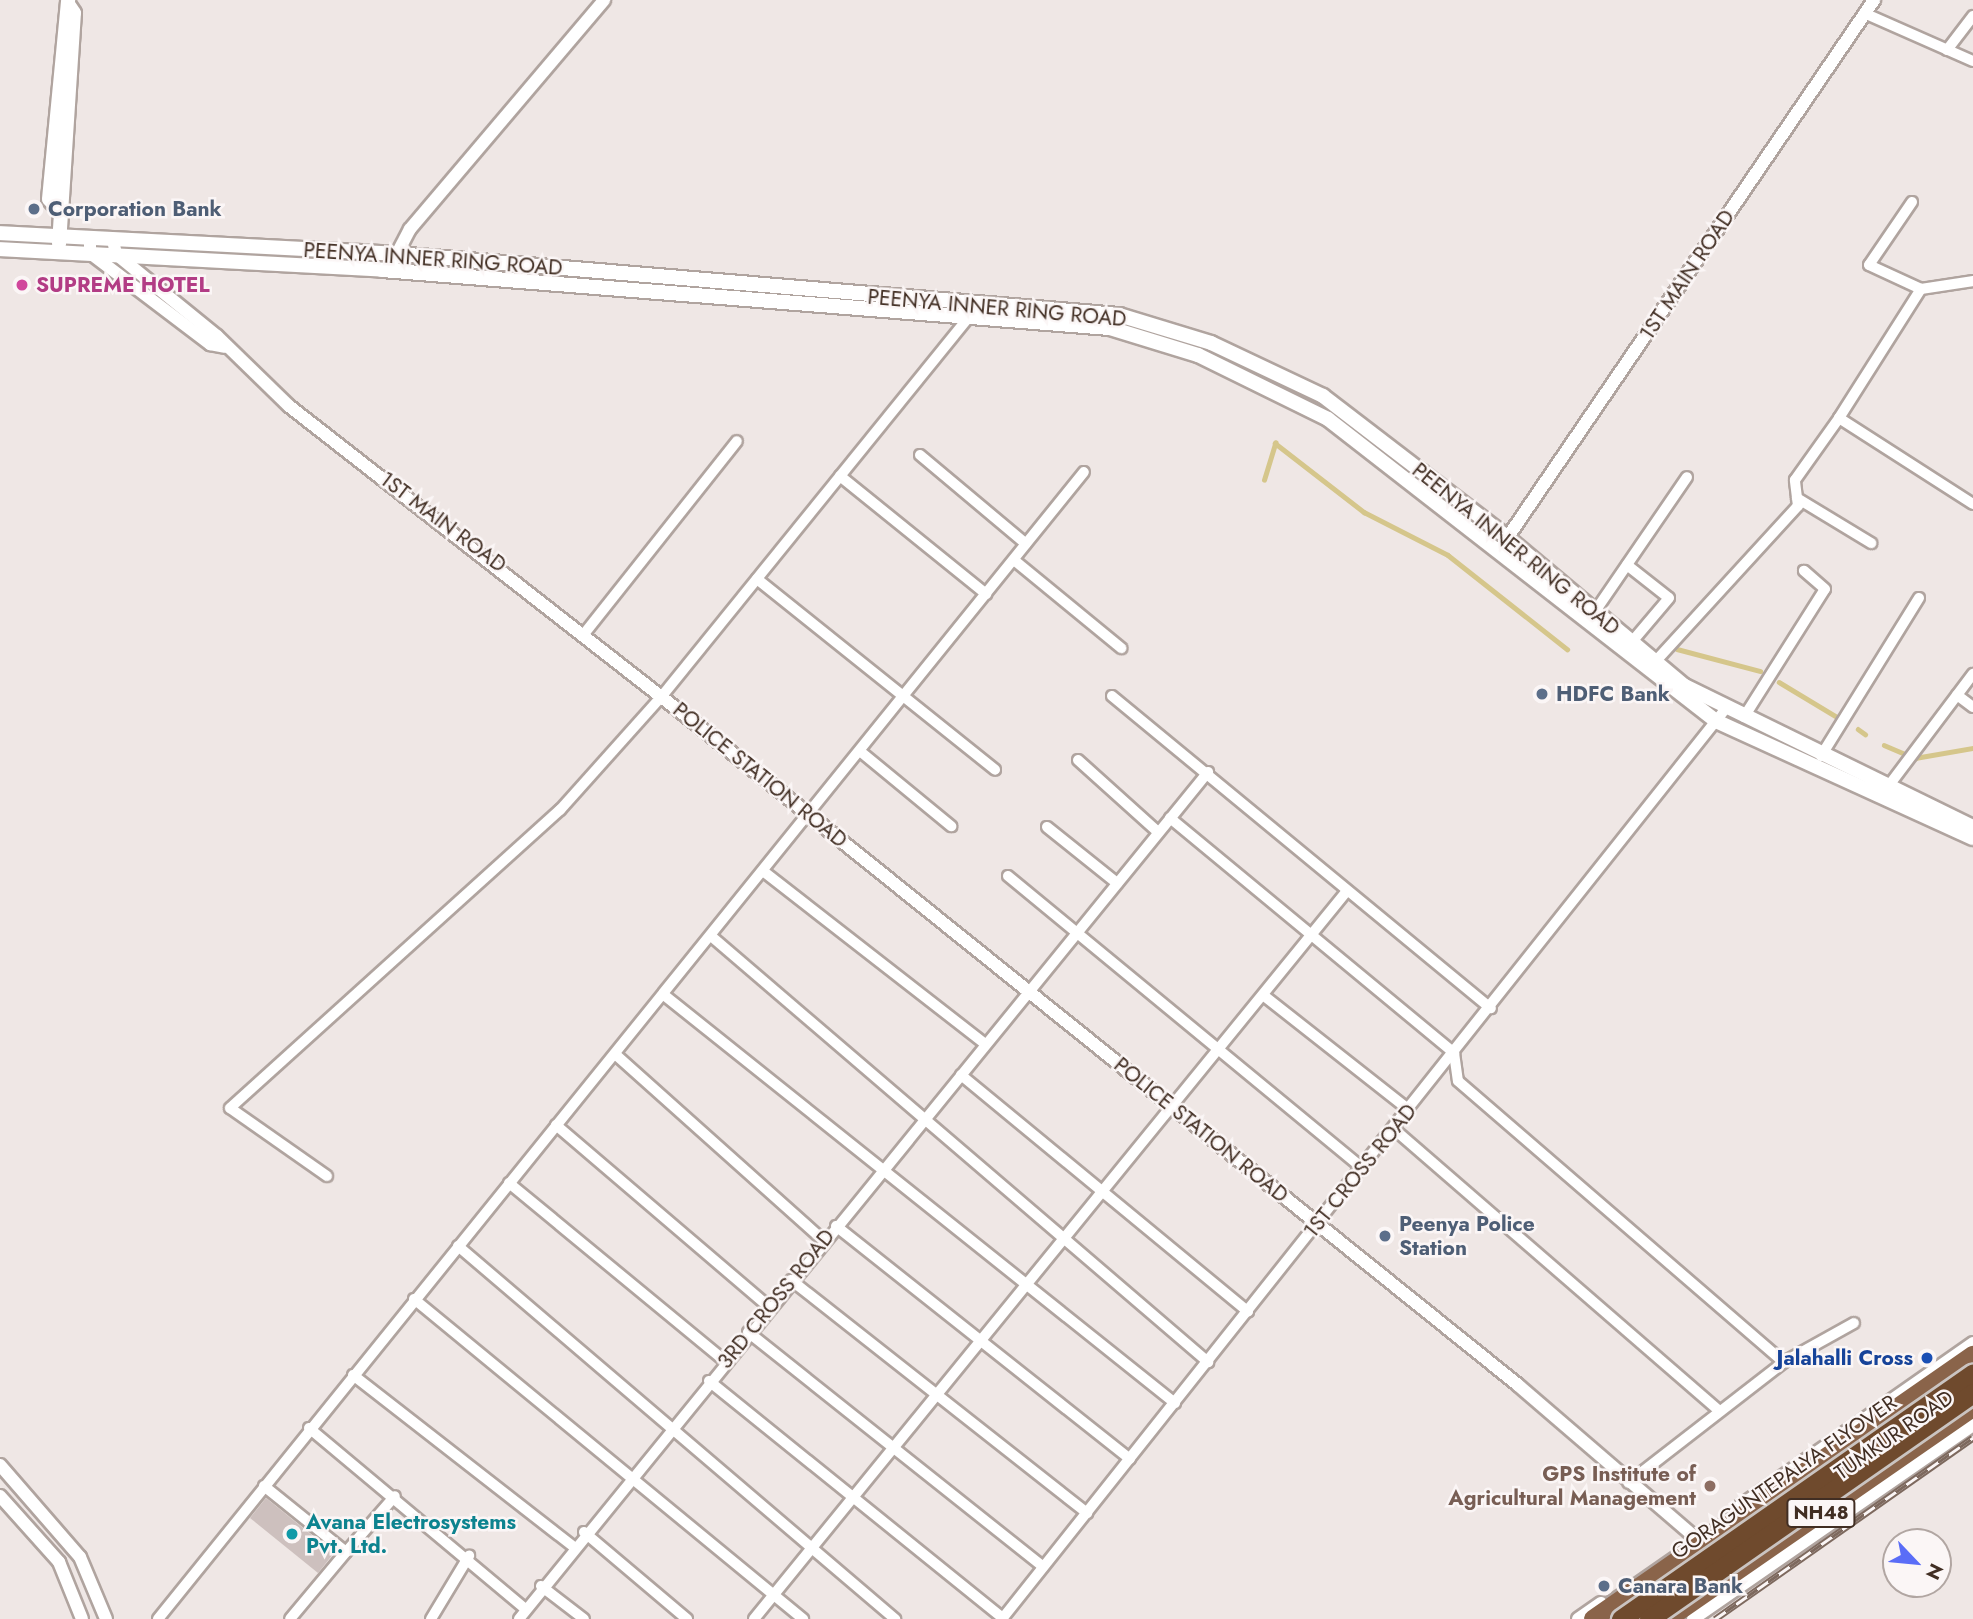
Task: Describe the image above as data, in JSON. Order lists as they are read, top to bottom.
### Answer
{
  "streets": {
    "highway": ["TUMKUR ROAD", "GORAGUNTEPALYA FLYOVER", "NH48"],
    "main road": ["PEENYA INNER RING ROAD"],
    "street": [
      "1ST MAIN ROAD",
      "POLICE STATION ROAD",
      "1ST CROSS ROAD",
      "3RD CROSS ROAD"
    ]
  },
  "crossings": [
    ["PEENYA INNER RING ROAD", "1ST MAIN ROAD"],
    ["PEENYA INNER RING ROAD", "1ST CROSS ROAD"],
    ["1ST MAIN ROAD", "POLICE STATION ROAD"],
    ["POLICE STATION ROAD", "1ST CROSS ROAD"],
    ["POLICE STATION ROAD", "3RD CROSS ROAD"],
    ["POLICE STATION ROAD", "TUMKUR ROAD"],
    ["TUMKUR ROAD", "GORAGUNTEPALYA FLYOVER"]
  ],
  "places": [
    "Corporation Bank",
    "SUPREME HOTEL",
    "HDFC Bank",
    "Peenya Police Station",
    "Jalahalli Cross",
    "GPS Institute of Agricultural Management",
    "Avana Electrosystems Pvt. Ltd.",
    "Canara Bank"
  ],
  "north": "bottom right"
}
